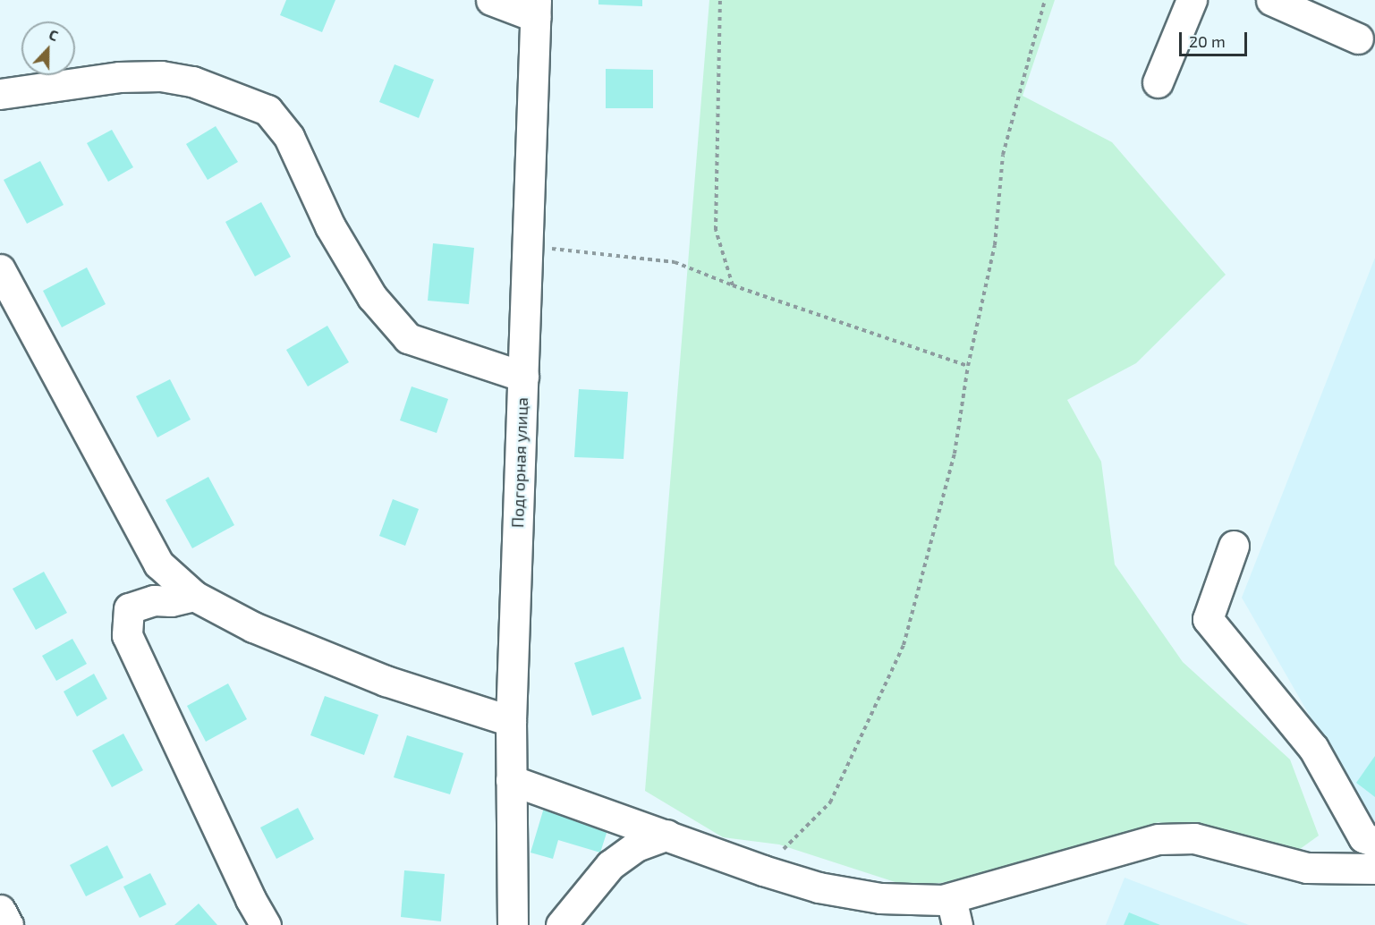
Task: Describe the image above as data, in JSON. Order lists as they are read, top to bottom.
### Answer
{
  "streets": {
    "street": ["Подгорная улица"]
  },
  "scale_bar": "20 m",
  "north": "top"
}
